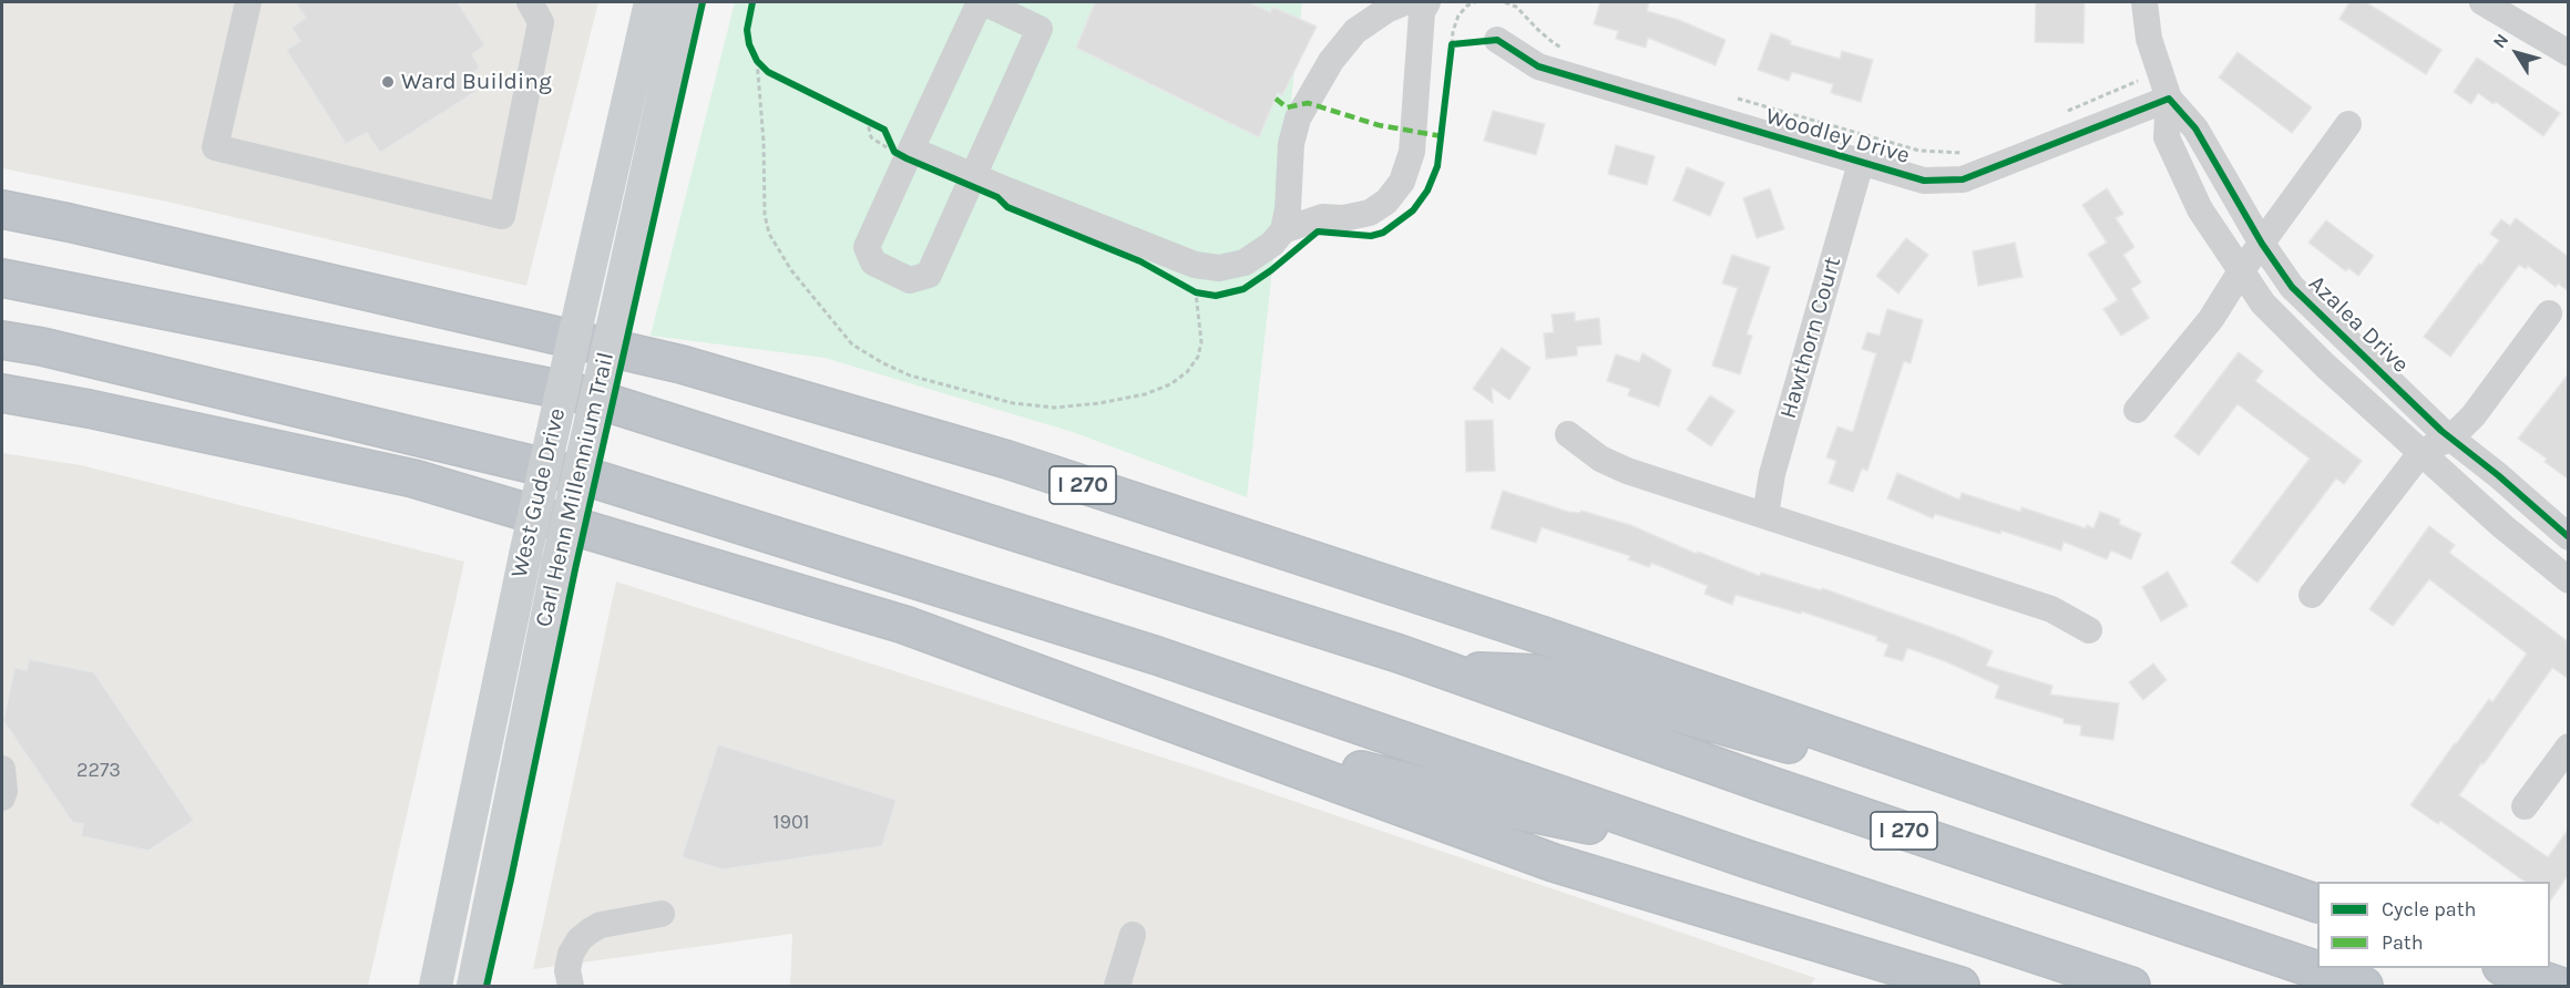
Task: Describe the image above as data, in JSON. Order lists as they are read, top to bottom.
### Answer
{
  "streets": {
    "highway": ["I 270"],
    "main road": ["West Gude Drive"],
    "street": ["Woodley Drive", "Azalea Drive", "Hawthorn Court"],
    "cycle path": ["Carl Henn Millennium Trail"]
  },
  "crossings": [
    ["Woodley Drive", "Azalea Drive"],
    ["Woodley Drive", "Hawthorn Court"]
  ],
  "places": ["Ward Building"],
  "house_numbers": ["2273", "1901"],
  "legend": ["Cycle path", "Path"],
  "north": "top left"
}
